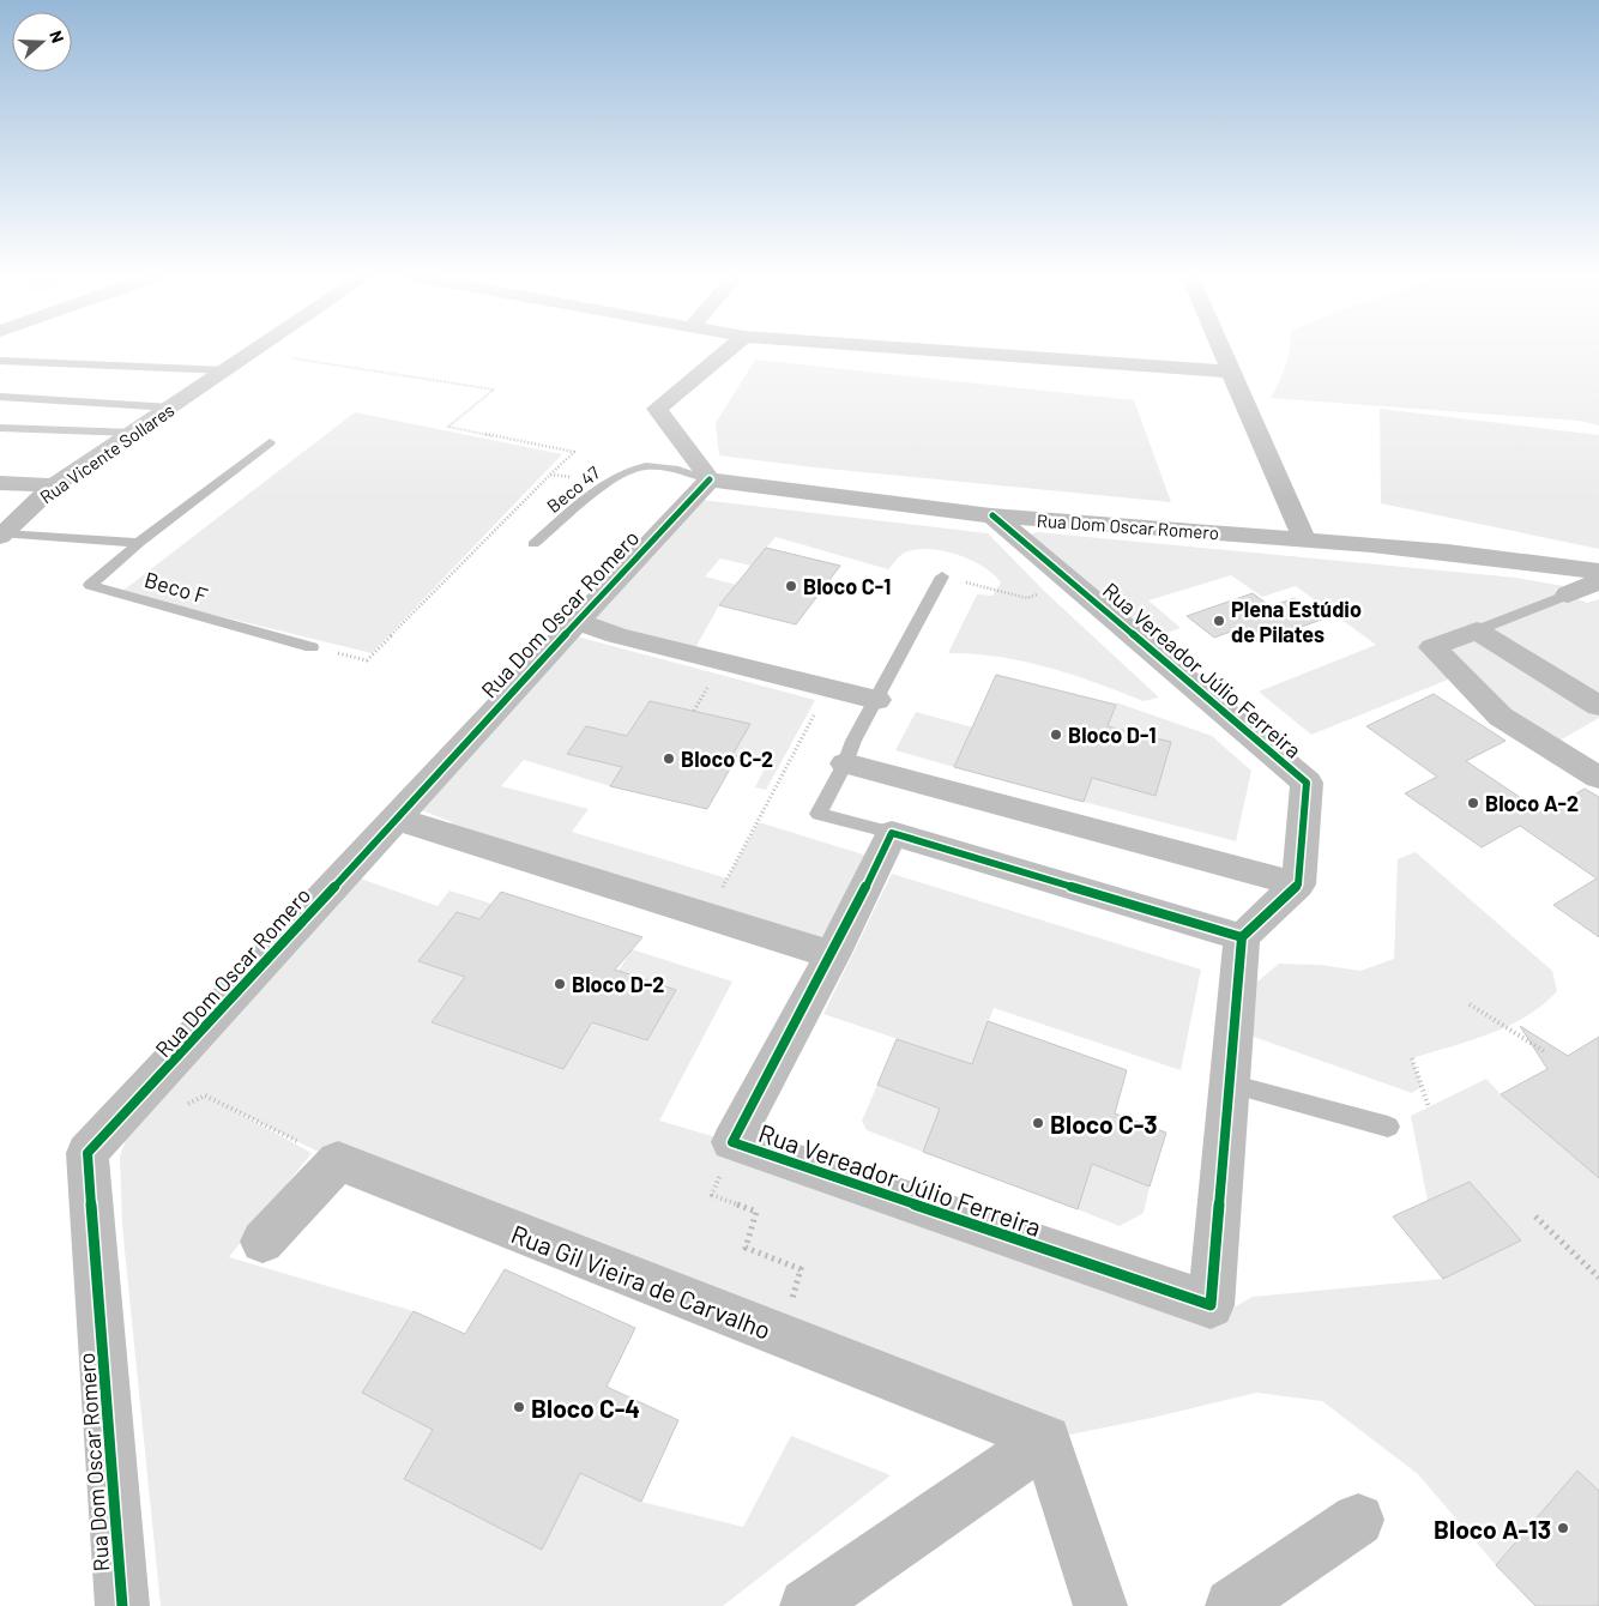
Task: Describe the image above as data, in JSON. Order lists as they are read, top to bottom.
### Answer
{
  "streets": {
    "street": [
      "Rua Vicente Sollares",
      "Rua Dom Oscar Romero",
      "Rua Vereador Júlio Ferreira",
      "Rua Gil Vieira de Carvalho"
    ],
    "lane": ["Beco 47", "Beco F"]
  },
  "crossings": [
    ["Rua Vicente Sollares", "Beco F"],
    ["Beco 47", "Rua Dom Oscar Romero"],
    ["Rua Dom Oscar Romero", "Rua Vereador Júlio Ferreira"]
  ],
  "places": [
    "Bloco C-1",
    "Plena Estúdio de Pilates",
    "Bloco D-1",
    "Bloco C-2",
    "Bloco A-2",
    "Bloco D-2",
    "Bloco C-3",
    "Bloco C-4",
    "Bloco A-13"
  ],
  "north": "right"
}
